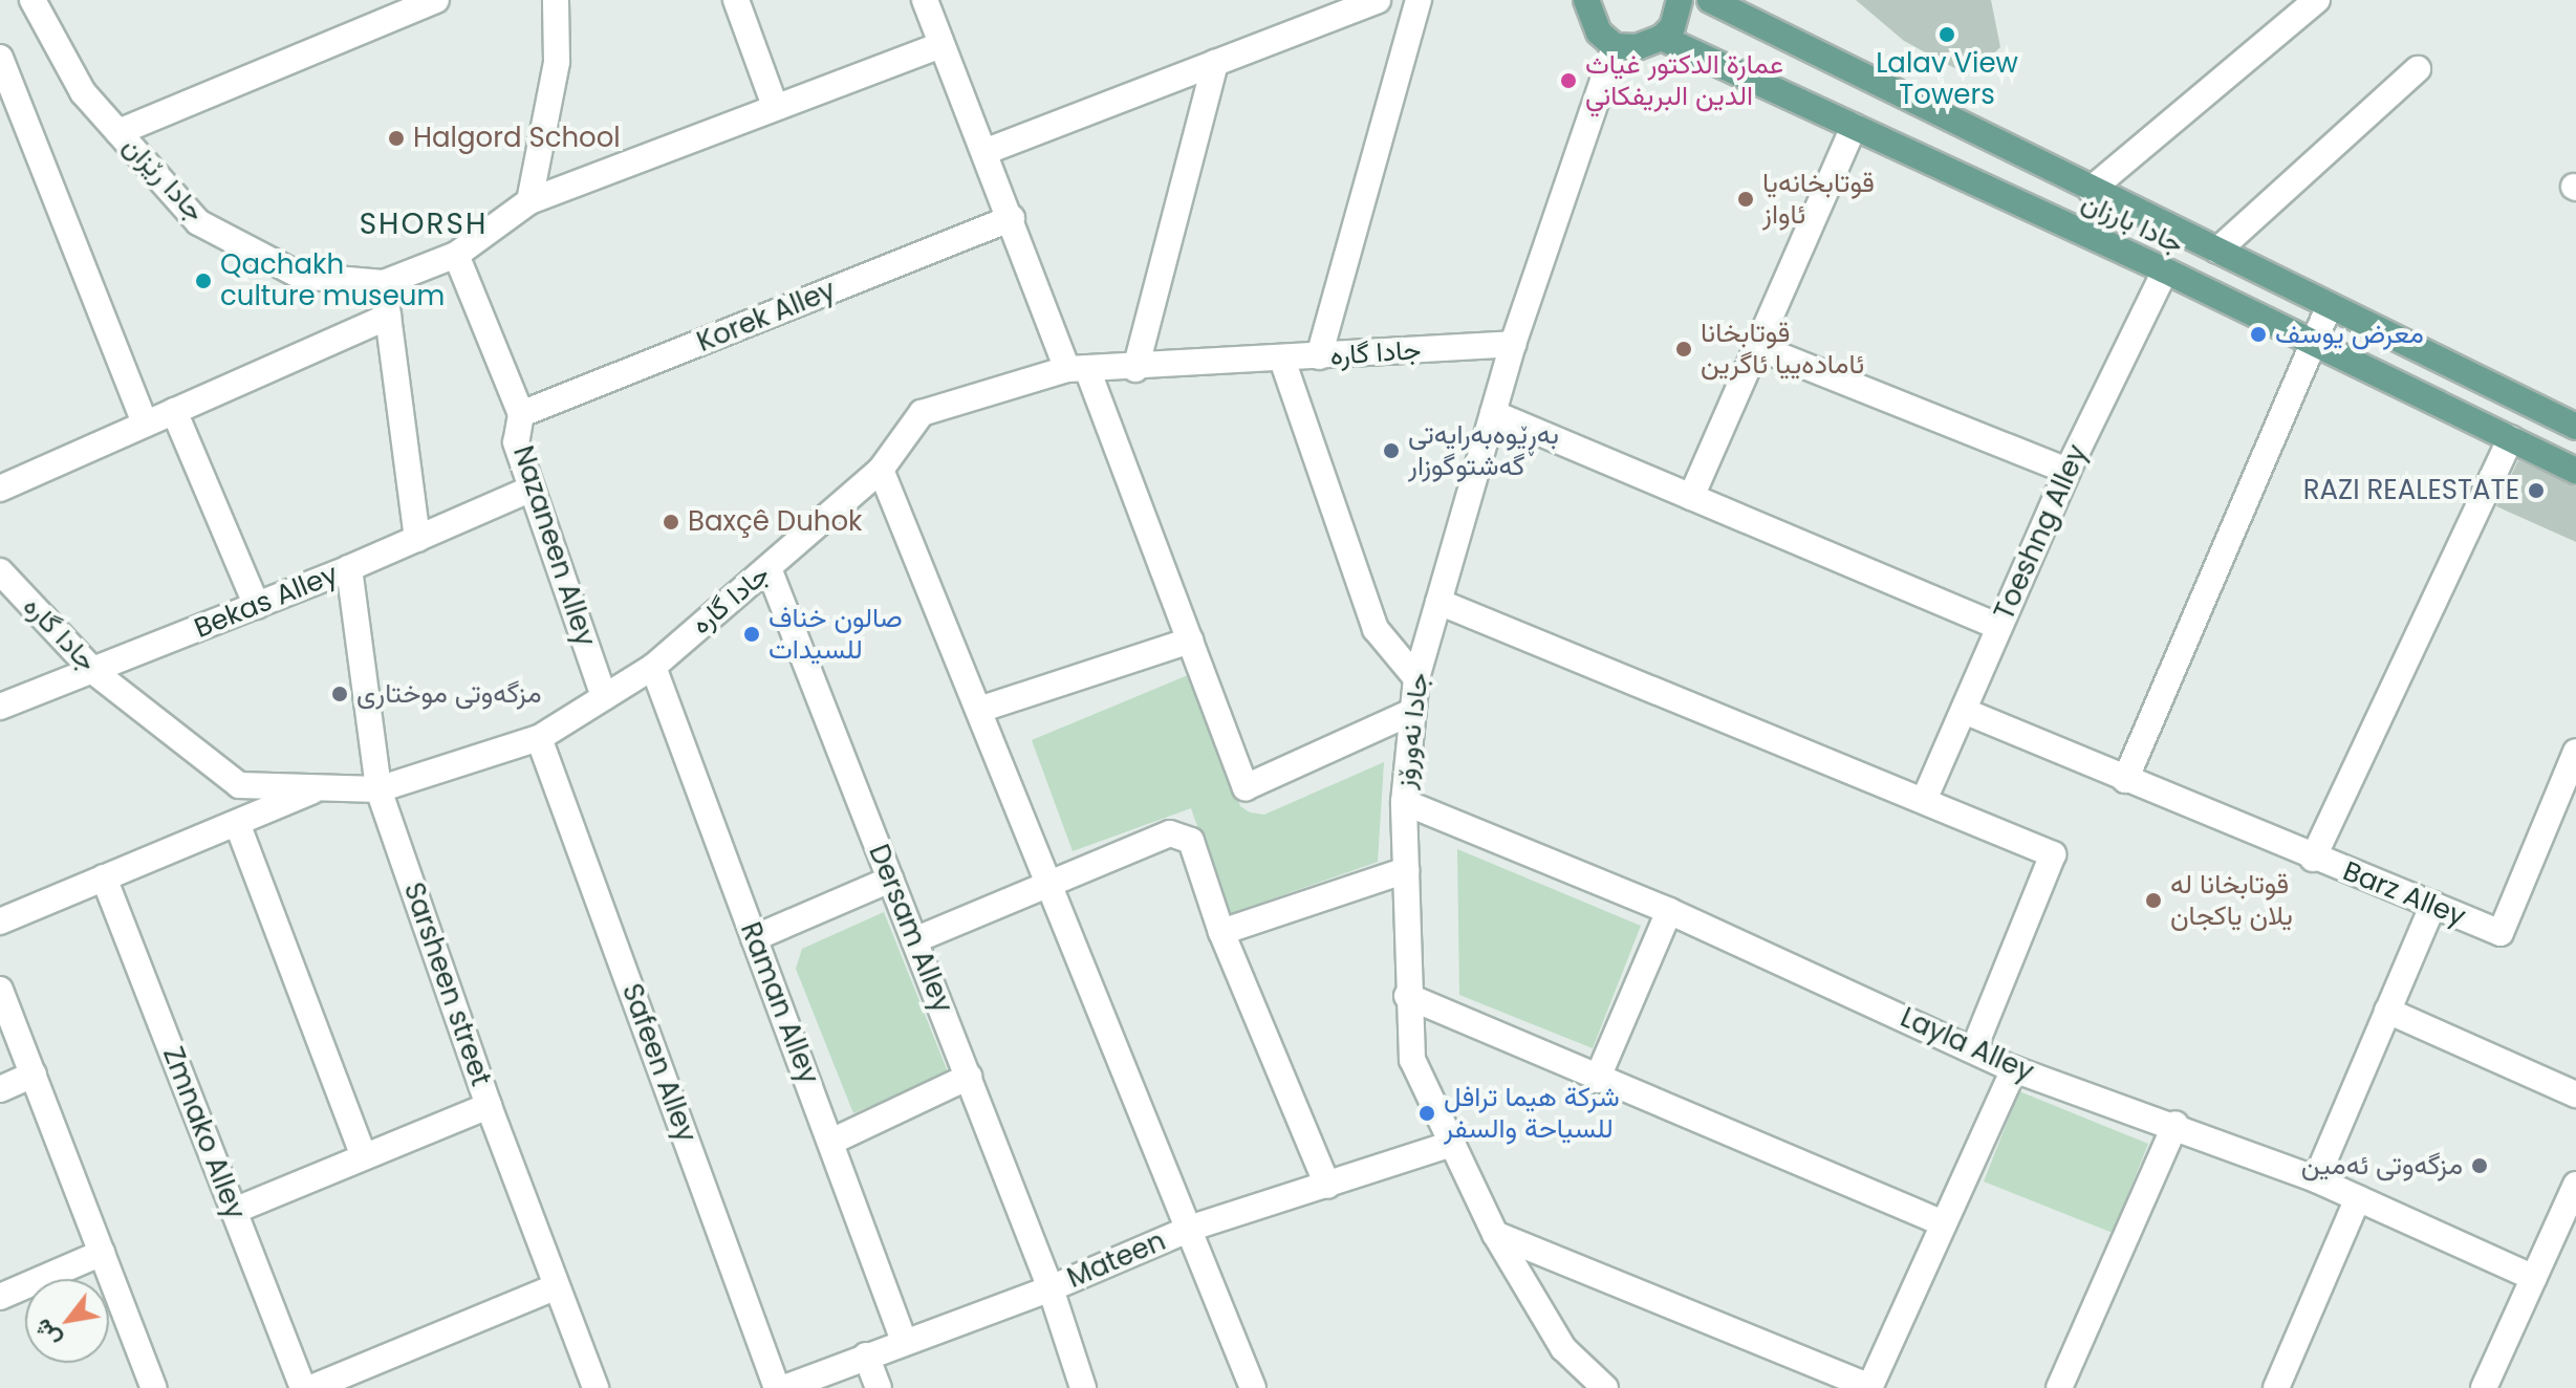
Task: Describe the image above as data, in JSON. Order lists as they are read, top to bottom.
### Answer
{
  "streets": {
    "main road": ["جادا بارزان"],
    "street": [
      "جادا رێزان",
      "Korek Alley",
      "جادا گارە",
      "Toeshng Alley",
      "Nazaneen Alley",
      "Bekas Alley",
      "جادا نەورۆز",
      "Barz Alley",
      "Dersam Alley",
      "Sarsheen street",
      "Raman Alley",
      "Layla Alley",
      "Safeen Alley",
      "Zmnako Alley",
      "Mateen"
    ]
  },
  "crossings": [
    ["جادا رێزان", "Nazaneen Alley"],
    ["جادا بارزان", "Toeshng Alley"],
    ["Korek Alley", "Nazaneen Alley"],
    ["جادا گارە", "Nazaneen Alley"],
    ["جادا گارە", "Bekas Alley"],
    ["جادا گارە", "جادا نەورۆز"],
    ["جادا گارە", "Dersam Alley"],
    ["جادا گارە", "Sarsheen street"],
    ["جادا گارە", "Raman Alley"],
    ["جادا گارە", "Safeen Alley"],
    ["Toeshng Alley", "Barz Alley"],
    ["Nazaneen Alley", "Bekas Alley"],
    ["Bekas Alley", "Sarsheen street"],
    ["جادا نەورۆز", "Layla Alley"],
    ["جادا نەورۆز", "Mateen"],
    ["Dersam Alley", "Mateen"],
    ["Raman Alley", "Mateen"]
  ],
  "districts": ["SHORSH"],
  "places": [
    "Lalav View Towers",
    "عمارة الدكتور غياث الدين البريفكاني",
    "Halgord School",
    "قوتابخانەیا ئاواز",
    "Qachakh culture museum",
    "معرض يوسف",
    "قوتابخانا ئامادەییا ئاگرین",
    "بەڕێوەبەرایەتی گەشتوگوزار",
    "RAZI REALESTATE",
    "Baxçê Duhok",
    "صالون خناف للسيدات",
    "مزگەوتی موختاری",
    "قوتابخانا له يلان ياكجان",
    "شركة هيما ترافل للسياحة والسفر",
    "مزگەوتی ئەمین"
  ],
  "north": "bottom left"
}
